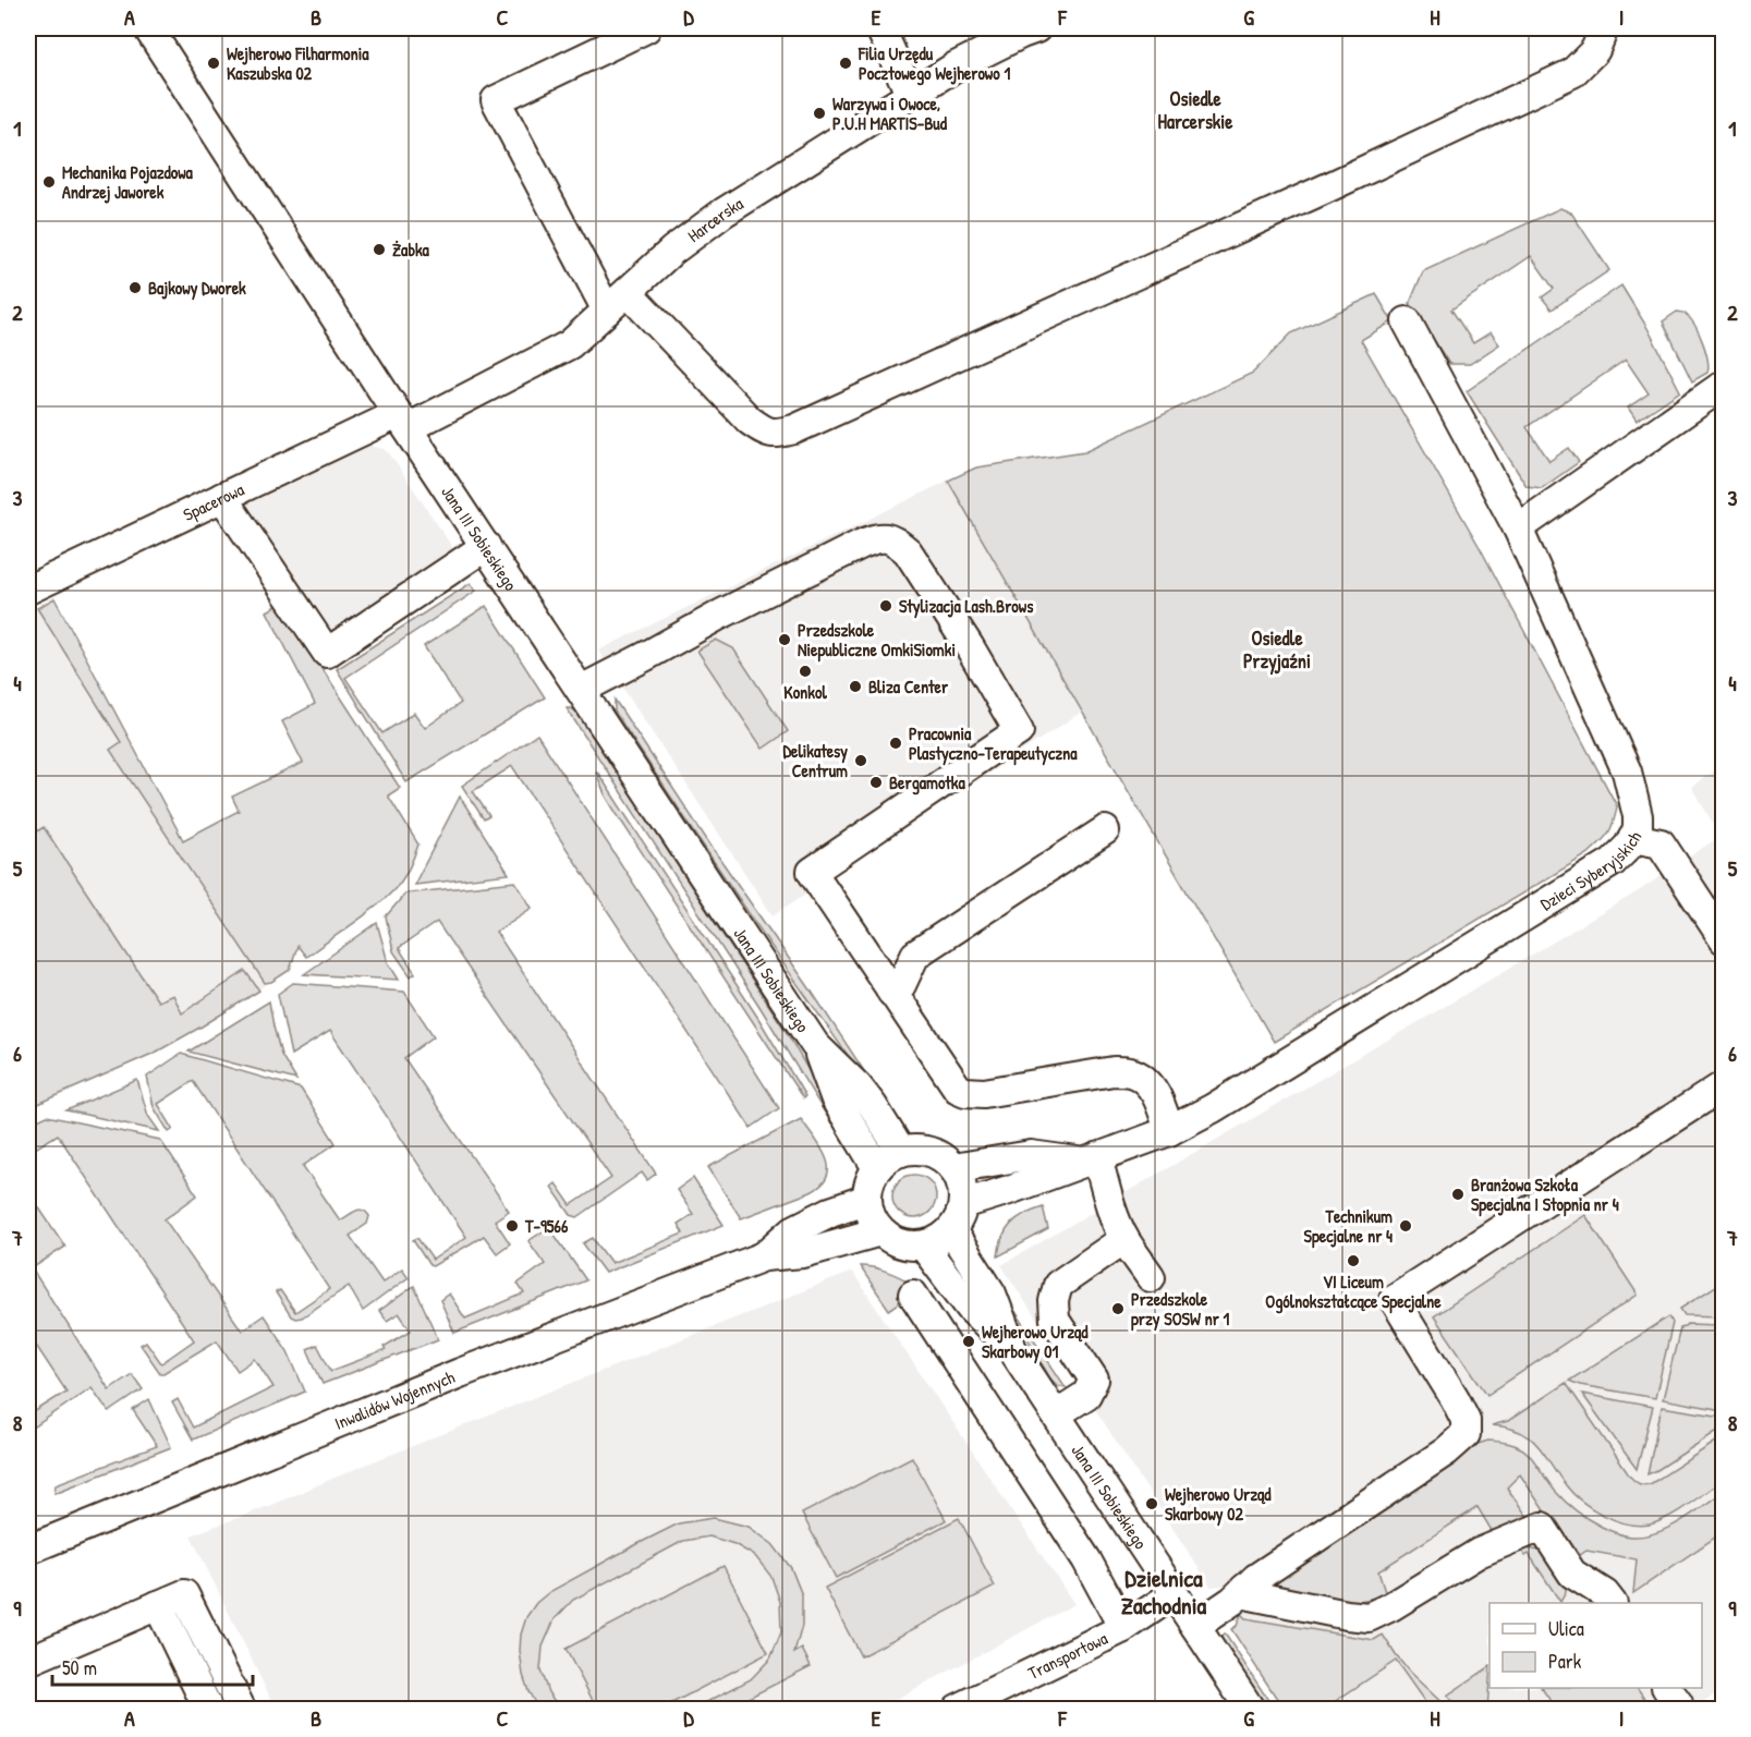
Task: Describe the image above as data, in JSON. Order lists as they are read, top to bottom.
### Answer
{
  "streets": {
    "street": [
      "Harcerska",
      "Spacerowa",
      "Jana III Sobieskiego",
      "Dzieci Syberyjskich",
      "Inwalidów Wojennych",
      "Transportowa"
    ]
  },
  "crossings": [
    ["Harcerska", "Spacerowa"],
    ["Harcerska", "Jana III Sobieskiego"],
    ["Spacerowa", "Jana III Sobieskiego"],
    ["Jana III Sobieskiego", "Dzieci Syberyjskich"],
    ["Jana III Sobieskiego", "Inwalidów Wojennych"],
    ["Jana III Sobieskiego", "Transportowa"],
    ["Dzieci Syberyjskich", "Inwalidów Wojennych"]
  ],
  "districts": ["Osiedle Harcerskie", "Osiedle Przyjaźni", "Dzielnica Zachodnia"],
  "places": [
    "Wejherowo Filharmonia Kaszubska 02",
    "Filia Urzędu Pocztowego Wejherowo 1",
    "Warzywa i Owoce, P.U.H MARTIS-Bud",
    "Mechanika Pojazdowa Andrzej Jaworek",
    "Żabka",
    "Bajkowy Dworek",
    "Stylizacja Lash.Brows",
    "Przedszkole Niepubliczne OmkiSiomki",
    "Konkol",
    "Bliza Center",
    "Pracownia Plastyczno-Terapeutyczna",
    "Delikatesy Centrum",
    "Bergamotka",
    "Branżowa Szkoła Specjalna I Stopnia nr 4",
    "T-9566",
    "Technikum Specjalne nr 4",
    "VI Liceum Ogólnokształcące Specjalne",
    "Przedszkole przy SOSW nr 1",
    "Wejherowo Urząd Skarbowy 01",
    "Wejherowo Urząd Skarbowy 02"
  ],
  "legend": ["Ulica", "Park"],
  "scale_bar": "50 m",
  "grid": {
    "columns": [
      "A",
      "B",
      "C",
      "D",
      "E",
      "F",
      "G",
      "H",
      "I"
    ],
    "rows": [
      "1",
      "2",
      "3",
      "4",
      "5",
      "6",
      "7",
      "8",
      "9"
    ]
  }
}
